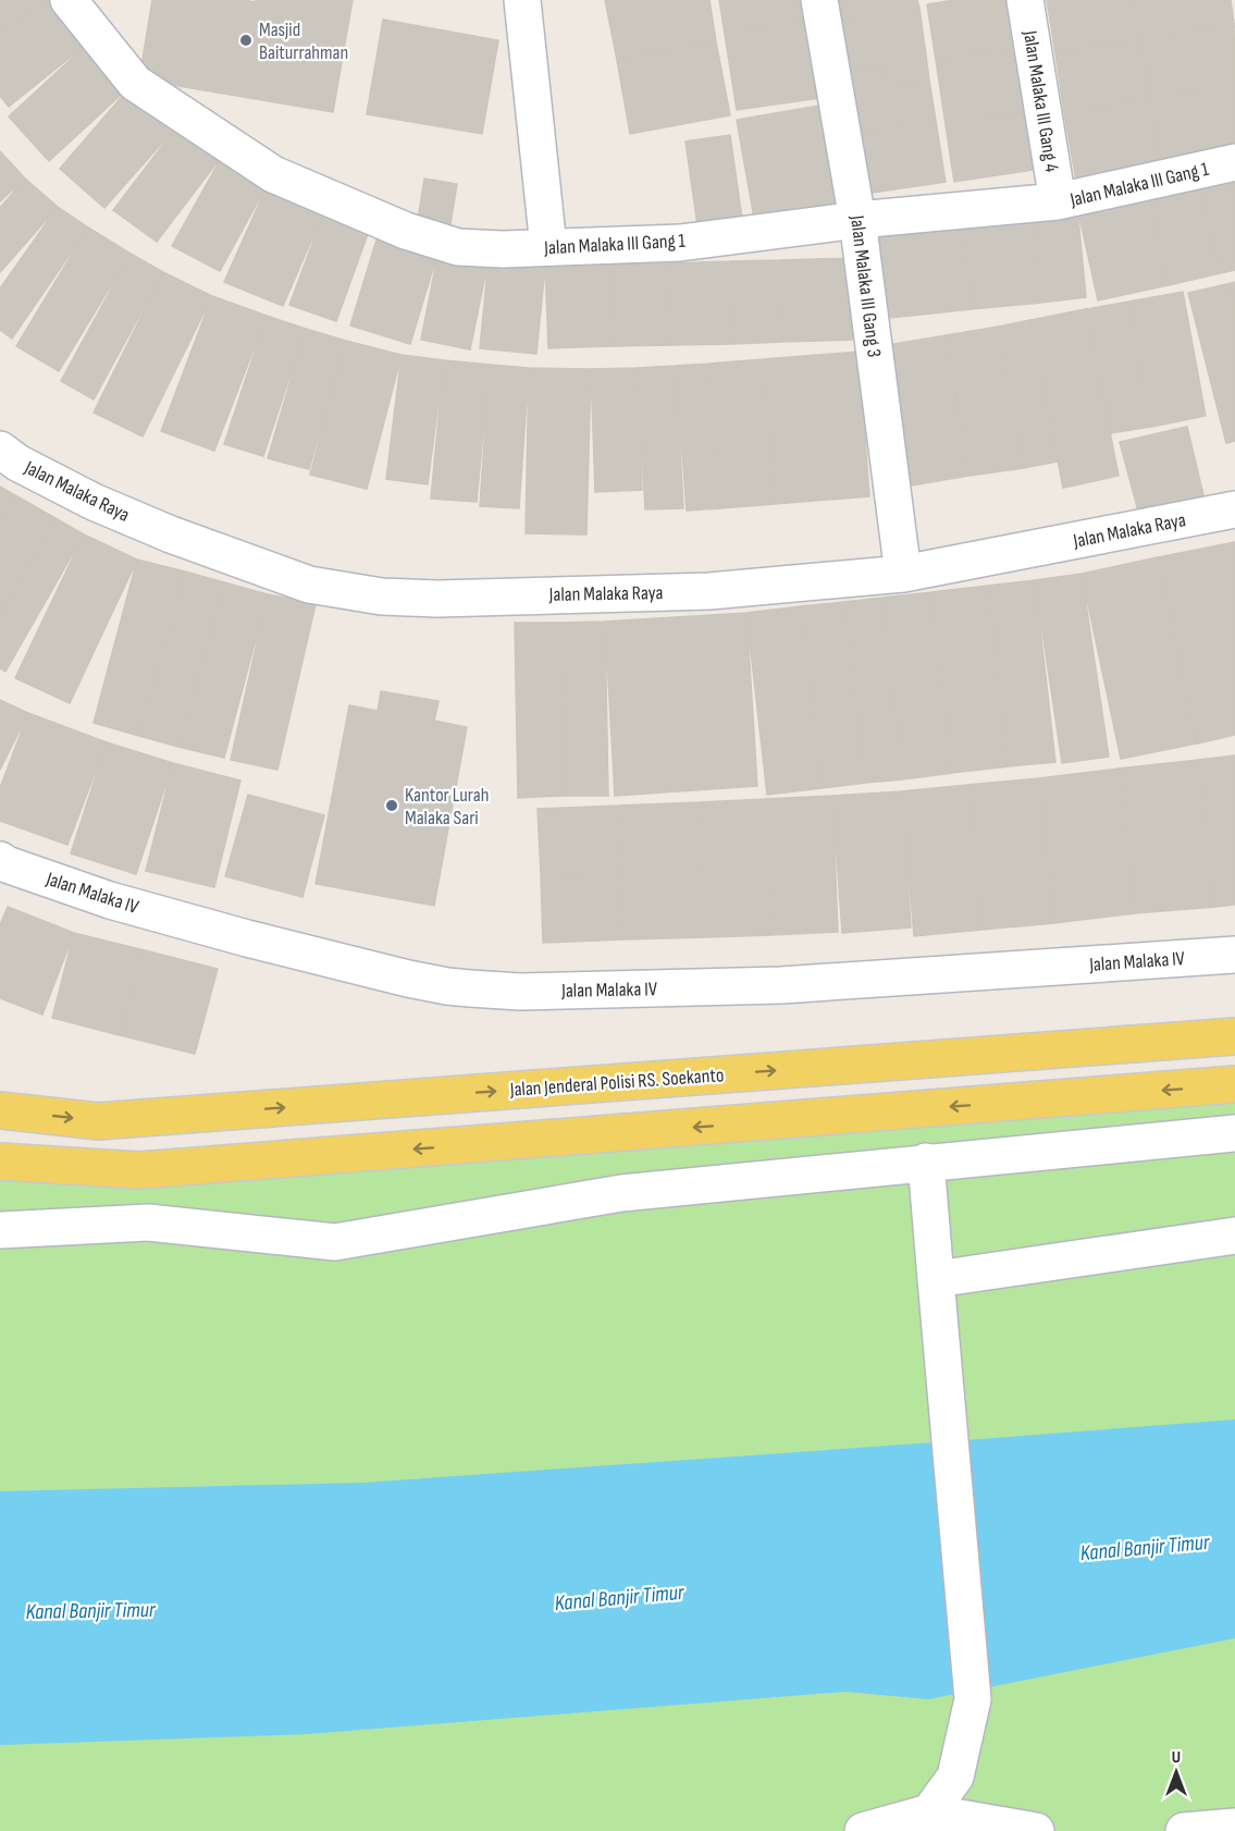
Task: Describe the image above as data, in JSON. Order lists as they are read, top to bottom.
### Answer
{
  "streets": {
    "main road": ["Jalan Jenderal Polisi RS. Soekanto"],
    "street": [
      "Jalan Malaka III Gang 4",
      "Jalan Malaka III Gang 1",
      "Jalan Malaka III Gang 3",
      "Jalan Malaka Raya",
      "Jalan Malaka IV"
    ]
  },
  "crossings": [
    ["Jalan Malaka III Gang 4", "Jalan Malaka III Gang 1"],
    ["Jalan Malaka III Gang 1", "Jalan Malaka III Gang 3"],
    ["Jalan Malaka III Gang 3", "Jalan Malaka Raya"]
  ],
  "water": ["Kanal Banjir Timur"],
  "places": ["Masjid Baiturrahman", "Kantor Lurah Malaka Sari"],
  "north": "top"
}
